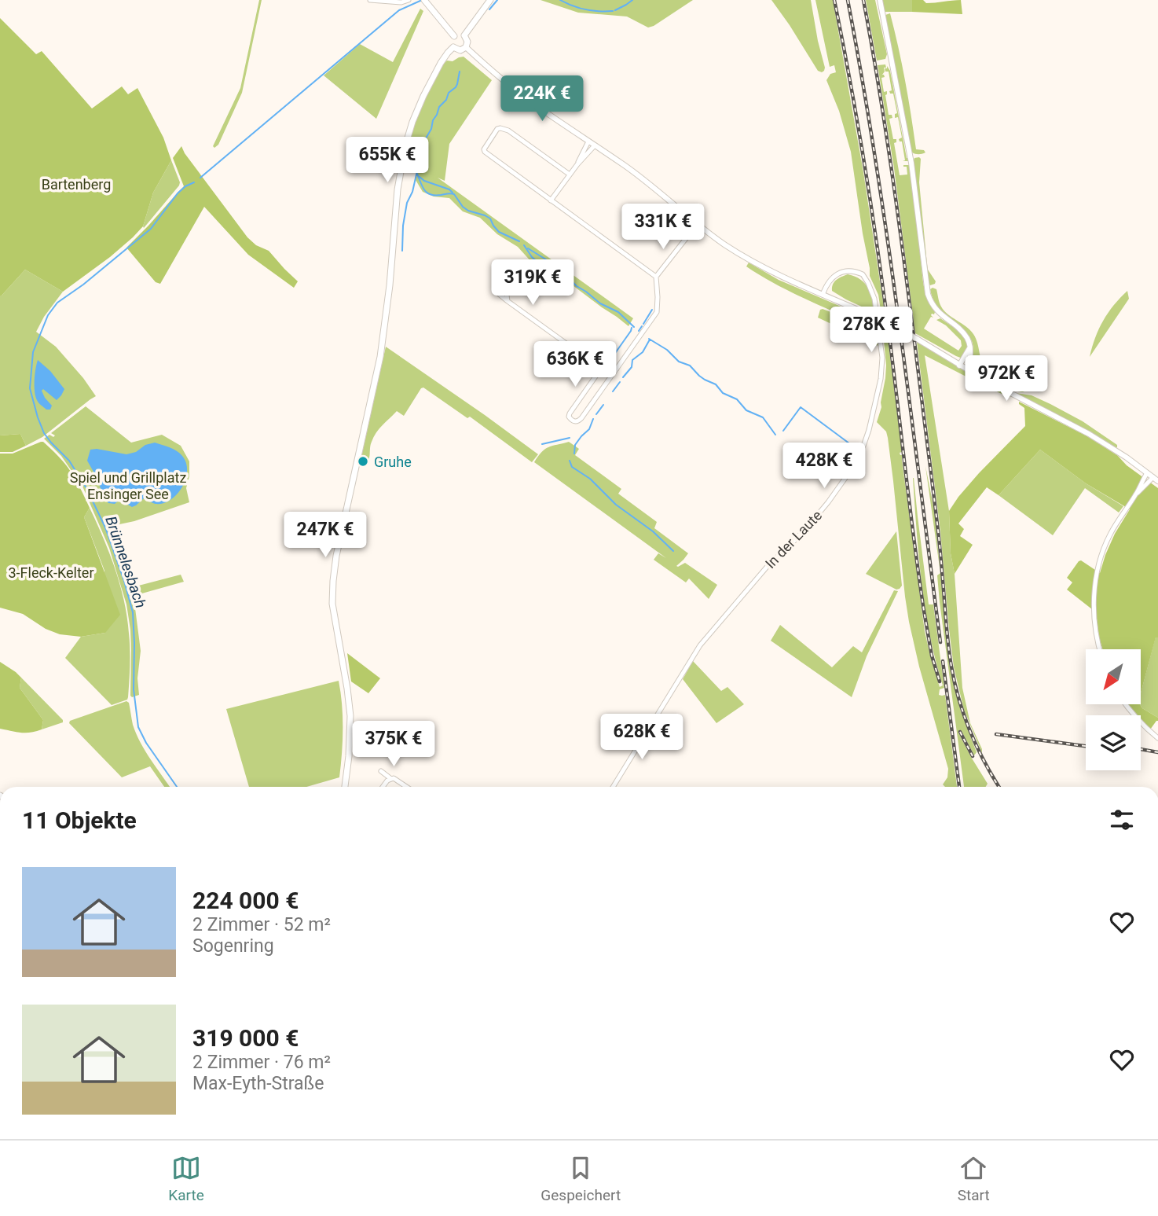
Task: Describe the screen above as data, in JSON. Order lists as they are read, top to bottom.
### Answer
{
  "streets": {
    "street": ["In der Laute"]
  },
  "water": ["Brünnelesbach"],
  "parks": ["Bartenberg", "Spiel und Grillplatz Ensinger See", "3-Fleck-Kelter"],
  "places": ["Gruhe"],
  "north": "bottom left",
  "page": {
    "price": [
      "224K €",
      "655K €",
      "331K €",
      "319K €",
      "278K €",
      "636K €",
      "972K €",
      "428K €",
      "247K €",
      "628K €",
      "375K €"
    ],
    "heading": "11 Objekte",
    "list": [
      {
        "name": "224 000 €",
        "note": "2 Zimmer · 52 m² · Sogenring"
      },
      {
        "name": "319 000 €",
        "note": "2 Zimmer · 76 m² · Max-Eyth-Straße"
      }
    ],
    "tabs": ["Karte", "Gespeichert", "Start"]
  }
}
